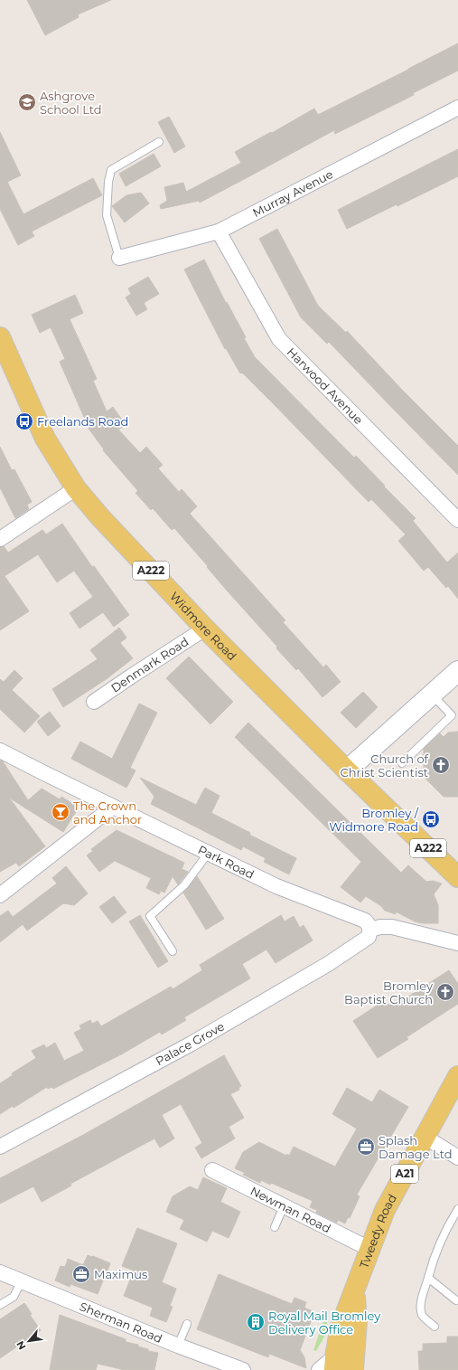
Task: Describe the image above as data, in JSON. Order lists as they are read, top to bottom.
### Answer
{
  "streets": {
    "main road": [
      "A222",
      "Widmore Road",
      "A21",
      "Tweedy Road"
    ],
    "street": [
      "Murray Avenue",
      "Harwood Avenue",
      "Denmark Road",
      "Park Road",
      "Palace Grove",
      "Newman Road",
      "Sherman Road"
    ]
  },
  "crossings": [
    ["Murray Avenue", "Harwood Avenue"],
    ["Widmore Road", "Denmark Road"],
    ["Park Road", "Palace Grove"],
    ["Newman Road", "Tweedy Road"]
  ],
  "places": {
    "school or university": ["Ashgrove School Ltd"],
    "bus stop": ["Freelands Road", "Bromley / Widmore Road"],
    "church": ["Church of Christ Scientist", "Bromley Baptist Church"],
    "bar": ["The Crown and Anchor"],
    "office": ["Splash Damage Ltd", "Maximus"],
    "building": ["Royal Mail Bromley Delivery Office"]
  },
  "north": "bottom left"
}
